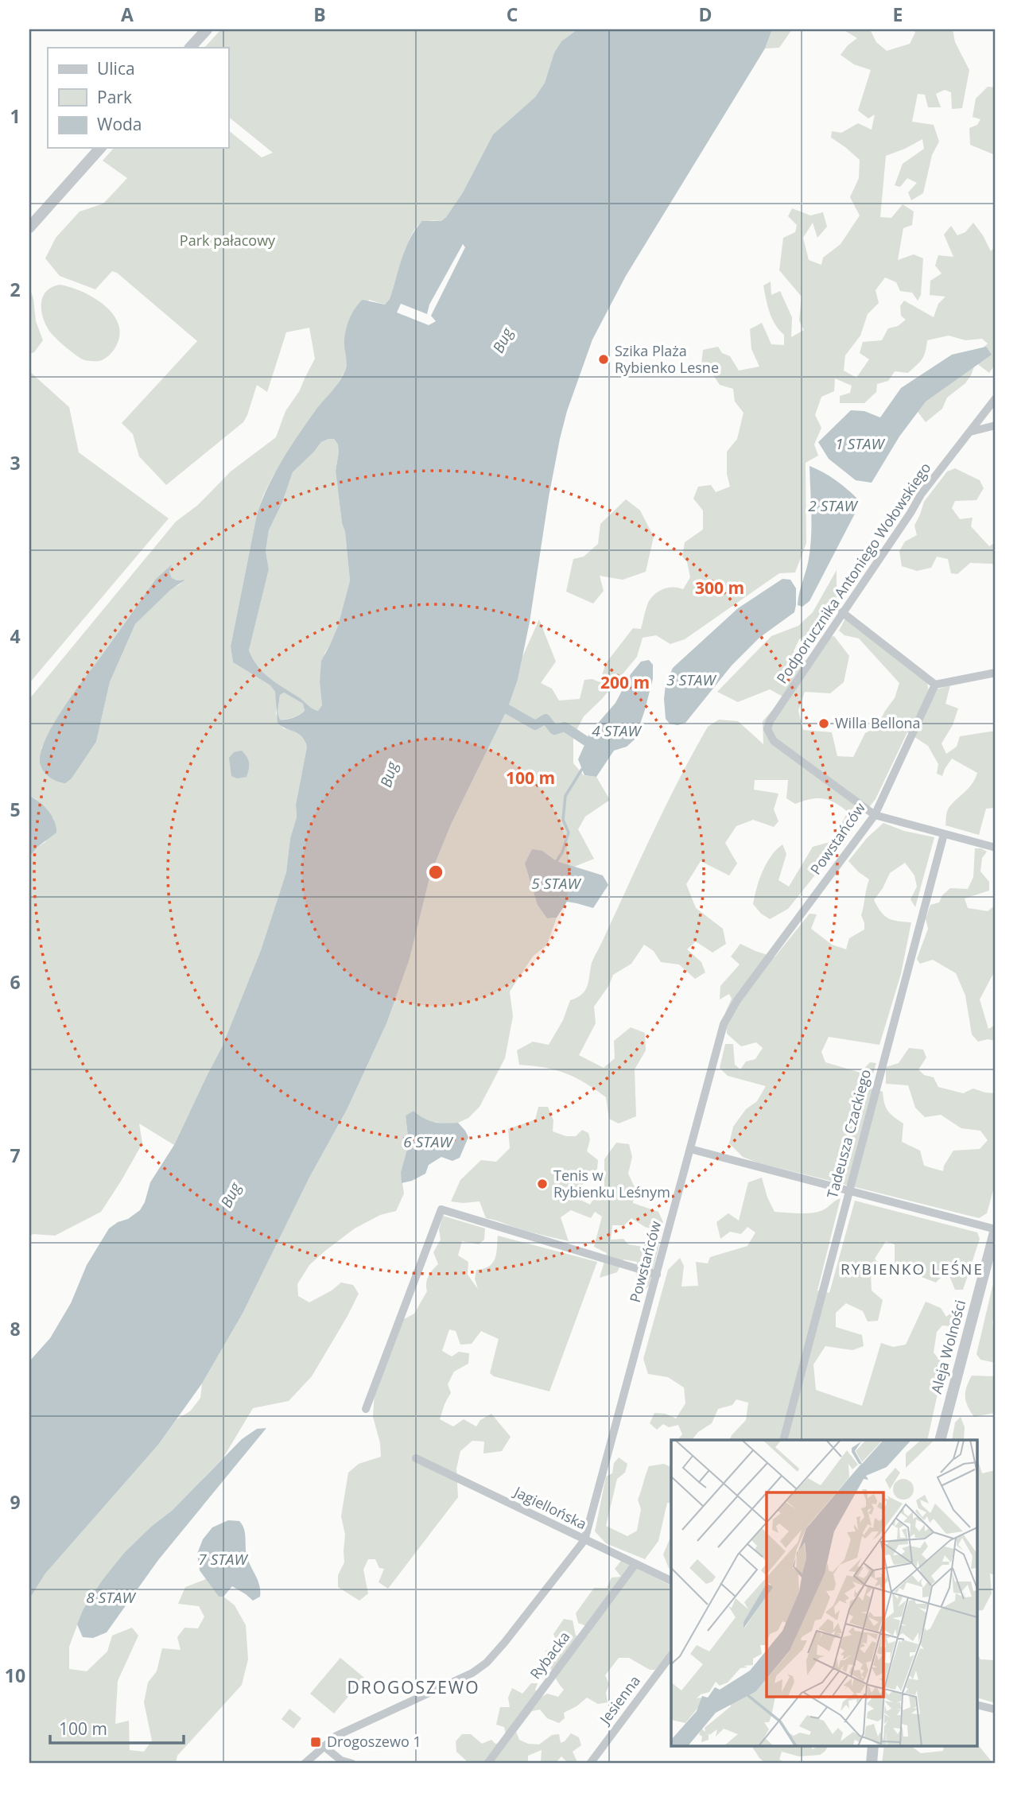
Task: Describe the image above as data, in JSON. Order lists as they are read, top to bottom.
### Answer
{
  "streets": {
    "street": [
      "Podporucznika Antoniego Wołowskiego",
      "Powstańców",
      "Tadeusza Czackiego",
      "Aleja Wolności",
      "Jagiellońska",
      "Rybacka",
      "Jesienna"
    ]
  },
  "crossings": [
    ["Podporucznika Antoniego Wołowskiego", "Powstańców"],
    ["Powstańców", "Jagiellońska"],
    ["Jagiellońska", "Rybacka"]
  ],
  "districts": ["RYBIENKO LEŚNE", "DROGOSZEWO"],
  "water": [
    "Bug",
    "1 STAW",
    "2 STAW",
    "3 STAW",
    "4 STAW",
    "5 STAW",
    "6 STAW",
    "7 STAW",
    "8 STAW"
  ],
  "parks": ["Park pałacowy"],
  "places": {
    "other": ["Szika Plaża Rybienko Lesne", "Willa Bellona", "Tenis w Rybienku Leśnym"],
    "transit": ["Drogoszewo 1"]
  },
  "legend": ["Ulica", "Park", "Woda"],
  "scale_bar": "100 m",
  "grid": {
    "columns": [
      "A",
      "B",
      "C",
      "D",
      "E"
    ],
    "rows": [
      "1",
      "2",
      "3",
      "4",
      "5",
      "6",
      "7",
      "8",
      "9",
      "10"
    ]
  },
  "rings": ["300 m", "200 m", "100 m"]
}
